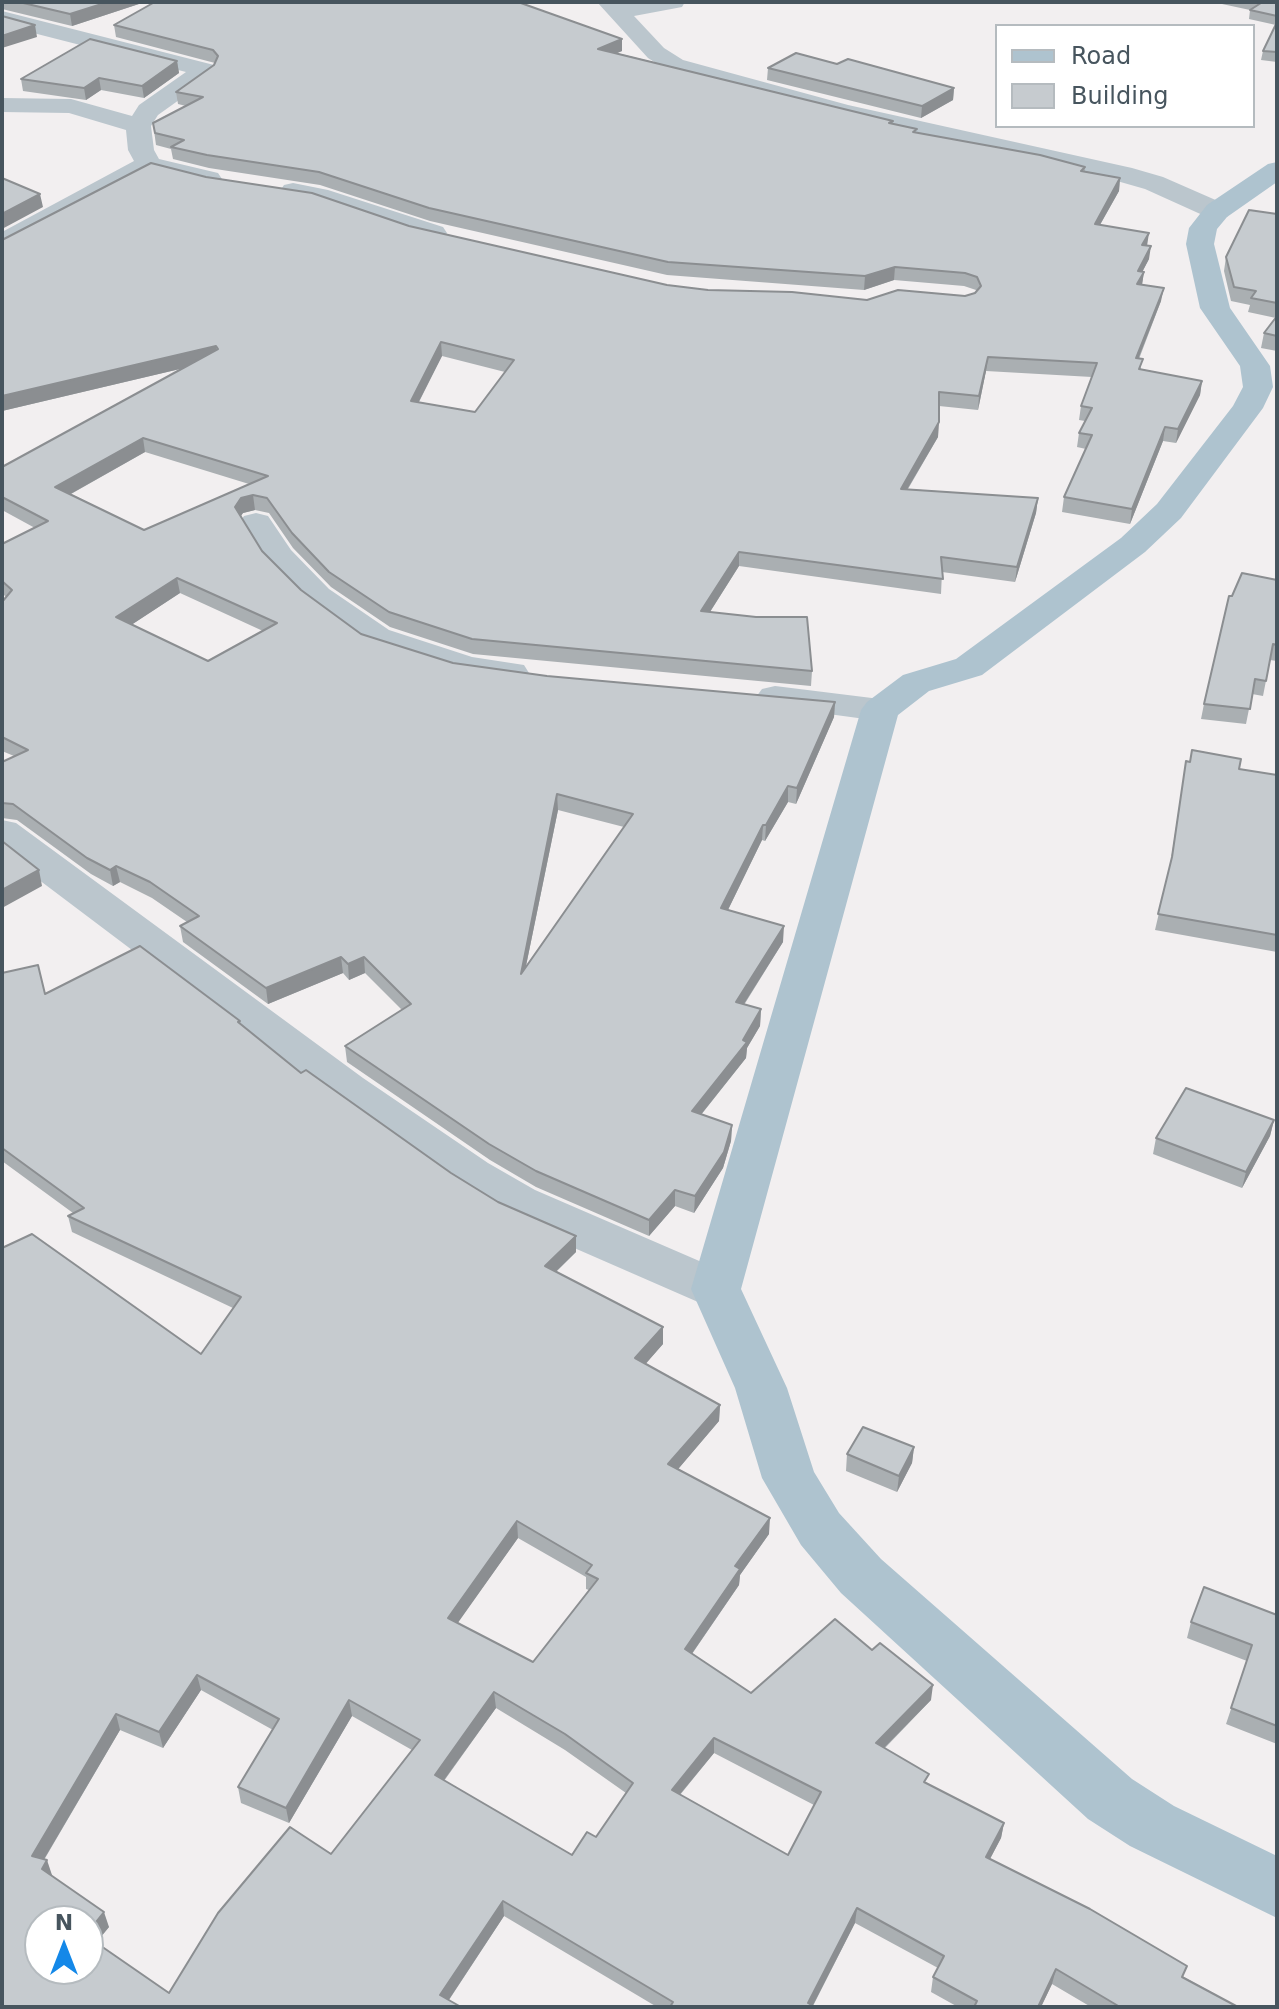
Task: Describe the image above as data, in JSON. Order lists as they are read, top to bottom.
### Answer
{
  "legend": ["Road", "Building"],
  "north": "top"
}
